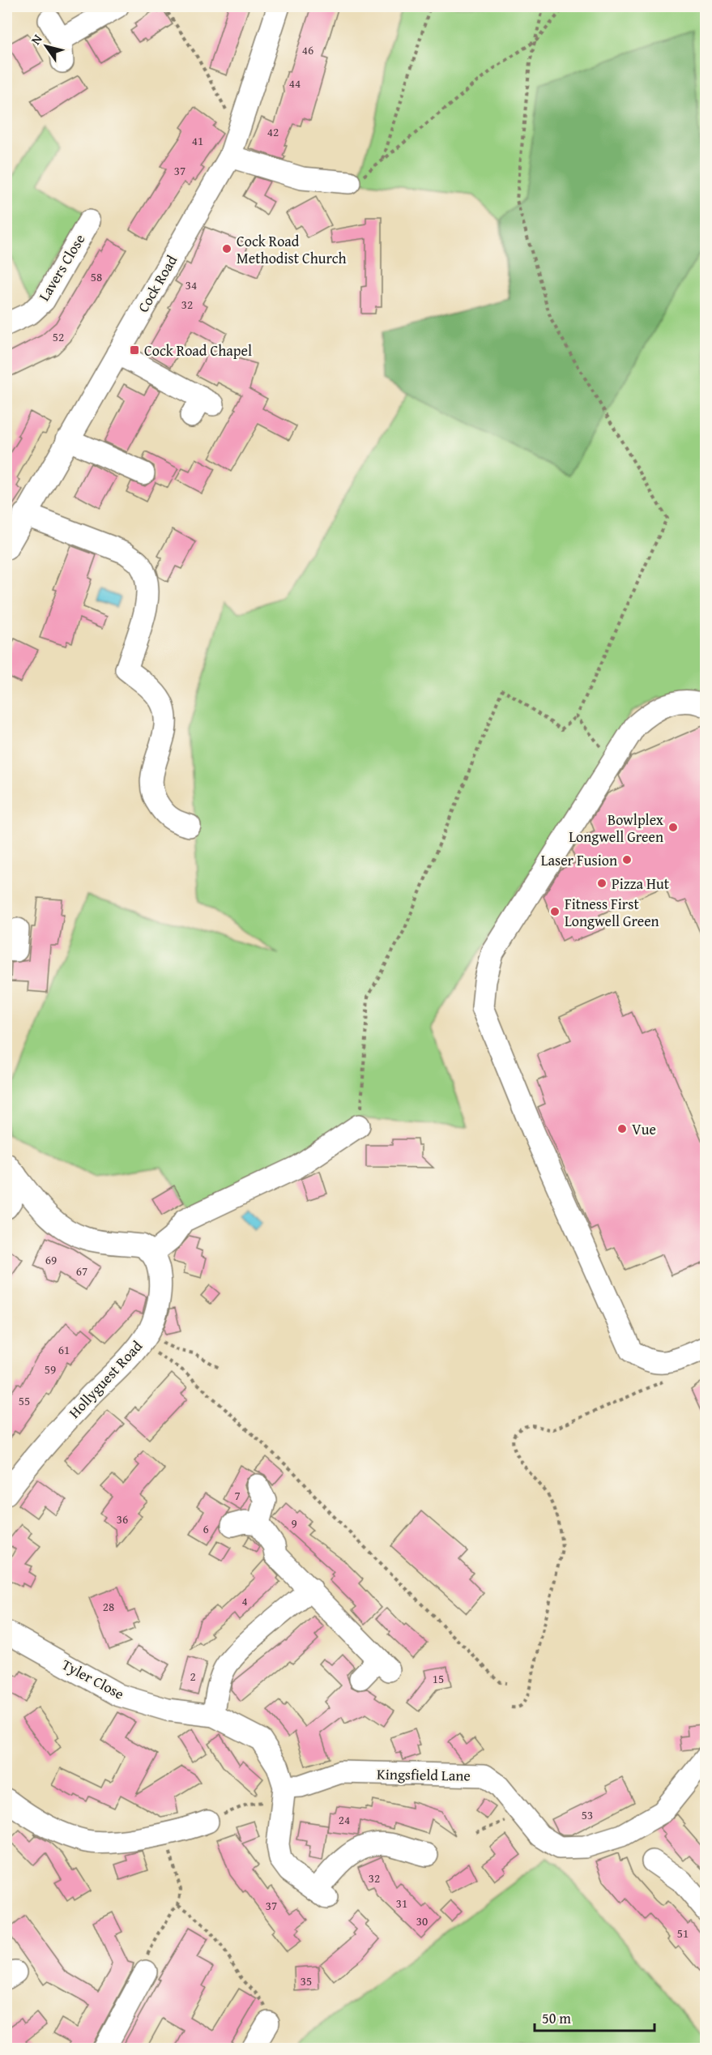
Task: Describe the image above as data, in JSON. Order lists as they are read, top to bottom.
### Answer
{
  "streets": {
    "street": [
      "Lavers Close",
      "Cock Road",
      "Hollyguest Road",
      "Tyler Close",
      "Kingsfield Lane"
    ]
  },
  "crossings": [
    ["Tyler Close", "Kingsfield Lane"]
  ],
  "places": {
    "other": [
      "Cock Road Methodist Church",
      "Bowlplex Longwell Green",
      "Laser Fusion",
      "Pizza Hut",
      "Fitness First Longwell Green",
      "Vue"
    ],
    "transit": ["Cock Road Chapel"]
  },
  "house_numbers": [
    "46",
    "44",
    "42",
    "41",
    "37",
    "58",
    "34",
    "32",
    "52",
    "69",
    "67",
    "61",
    "59",
    "55",
    "7",
    "36",
    "9",
    "6",
    "4",
    "28",
    "2",
    "15",
    "53",
    "24",
    "32",
    "31",
    "37",
    "30",
    "51",
    "35"
  ],
  "scale_bar": "50 m",
  "north": "top left"
}
